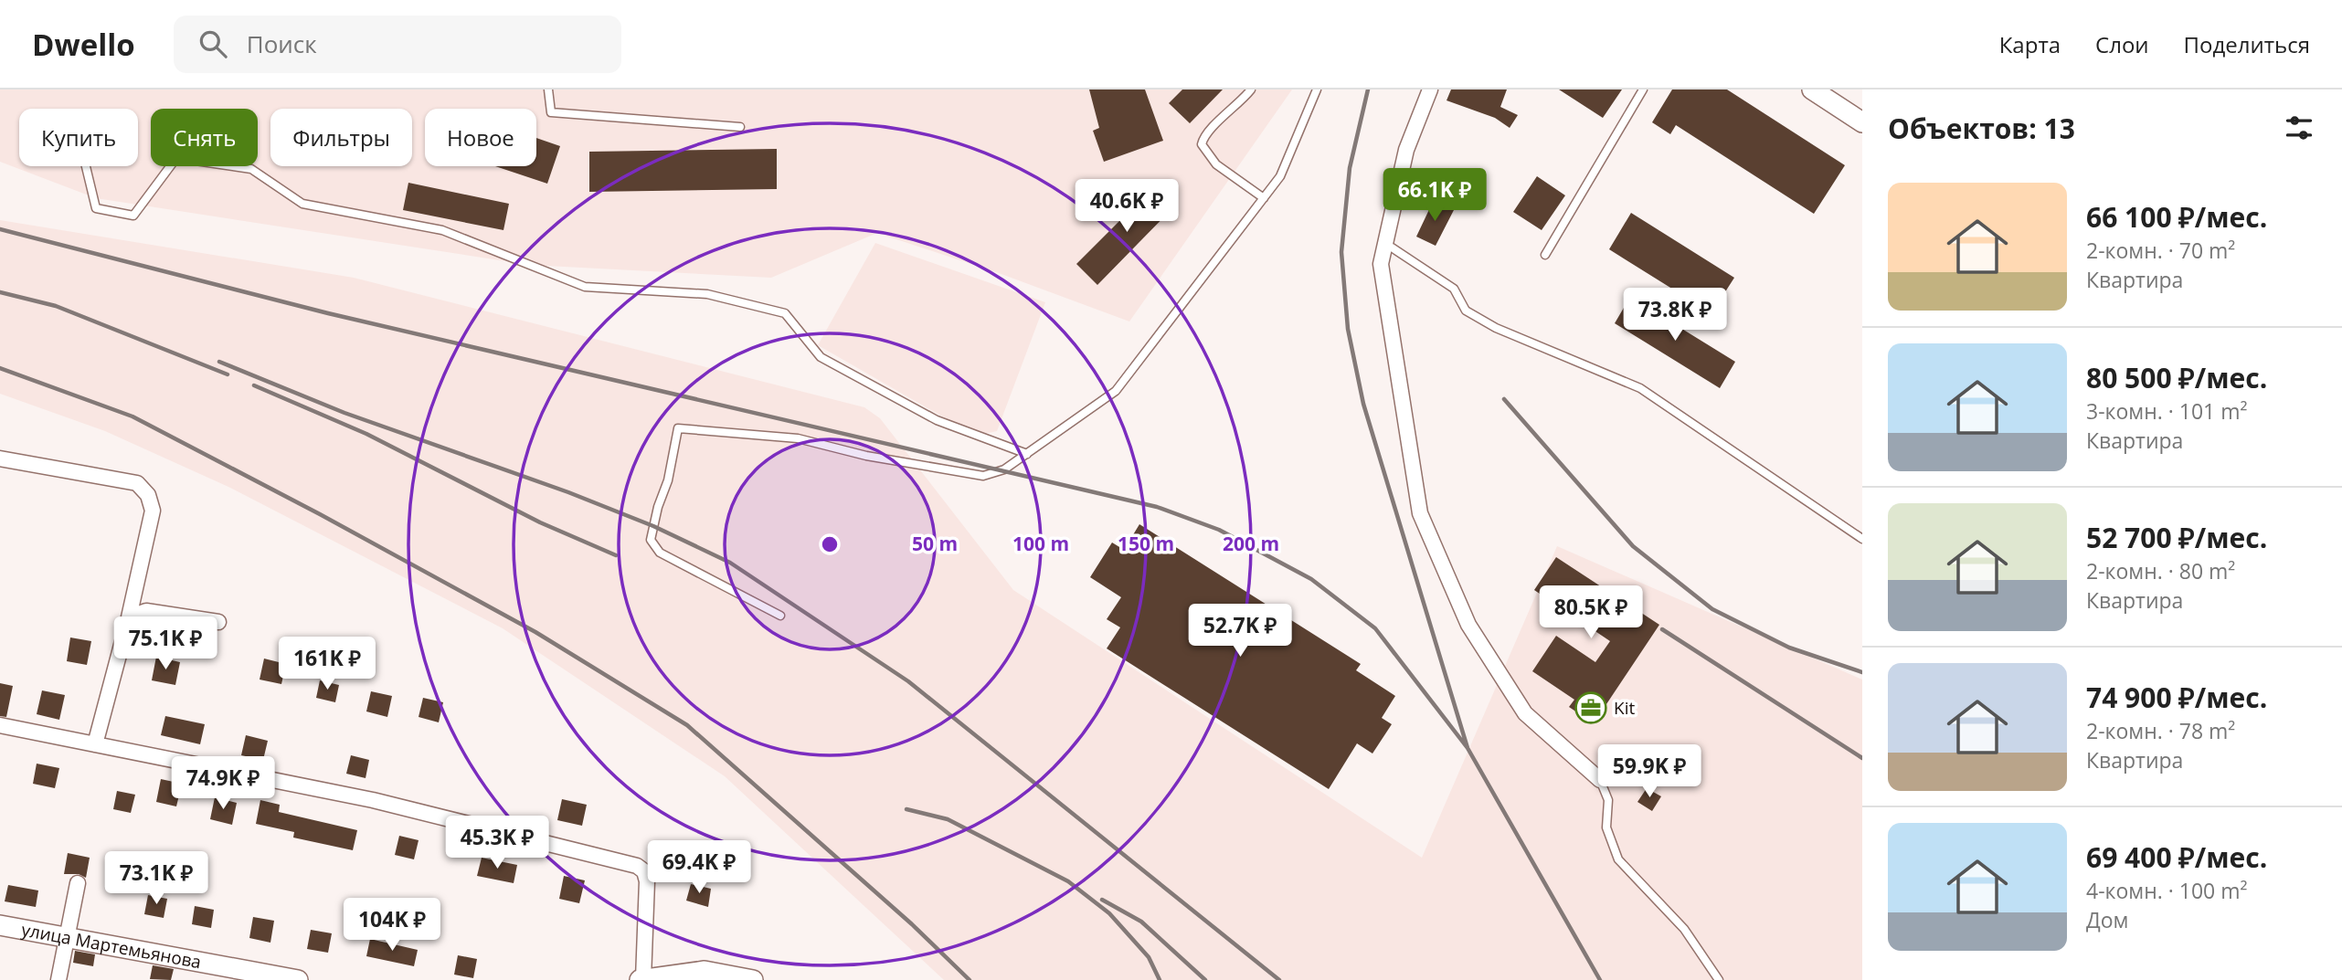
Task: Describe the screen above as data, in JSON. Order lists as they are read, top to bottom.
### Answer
{
  "streets": {
    "street": ["улица Мартемьянова"]
  },
  "places": {
    "office": ["Kit"]
  },
  "page": {
    "header": "Dwello",
    "search": "Поиск",
    "nav": ["Карта", "Слои", "Поделиться"],
    "heading": "Объектов: 13",
    "chip": [
      "Купить",
      "Снять",
      "Фильтры",
      "Новое"
    ],
    "list": [
      {
        "name": "66 100 ₽/мес.",
        "note": "2-комн. · 70 m² · Квартира"
      },
      {
        "name": "80 500 ₽/мес.",
        "note": "3-комн. · 101 m² · Квартира"
      },
      {
        "name": "52 700 ₽/мес.",
        "note": "2-комн. · 80 m² · Квартира"
      },
      {
        "name": "74 900 ₽/мес.",
        "note": "2-комн. · 78 m² · Квартира"
      },
      {
        "name": "69 400 ₽/мес.",
        "note": "4-комн. · 100 m² · Дом"
      }
    ],
    "price": [
      "66.1K ₽",
      "40.6K ₽",
      "73.8K ₽",
      "80.5K ₽",
      "52.7K ₽",
      "75.1K ₽",
      "161K ₽",
      "59.9K ₽",
      "74.9K ₽",
      "45.3K ₽",
      "69.4K ₽",
      "73.1K ₽",
      "104K ₽"
    ]
  },
  "rings": [
    "50 m",
    "100 m",
    "150 m",
    "200 m"
  ]
}
